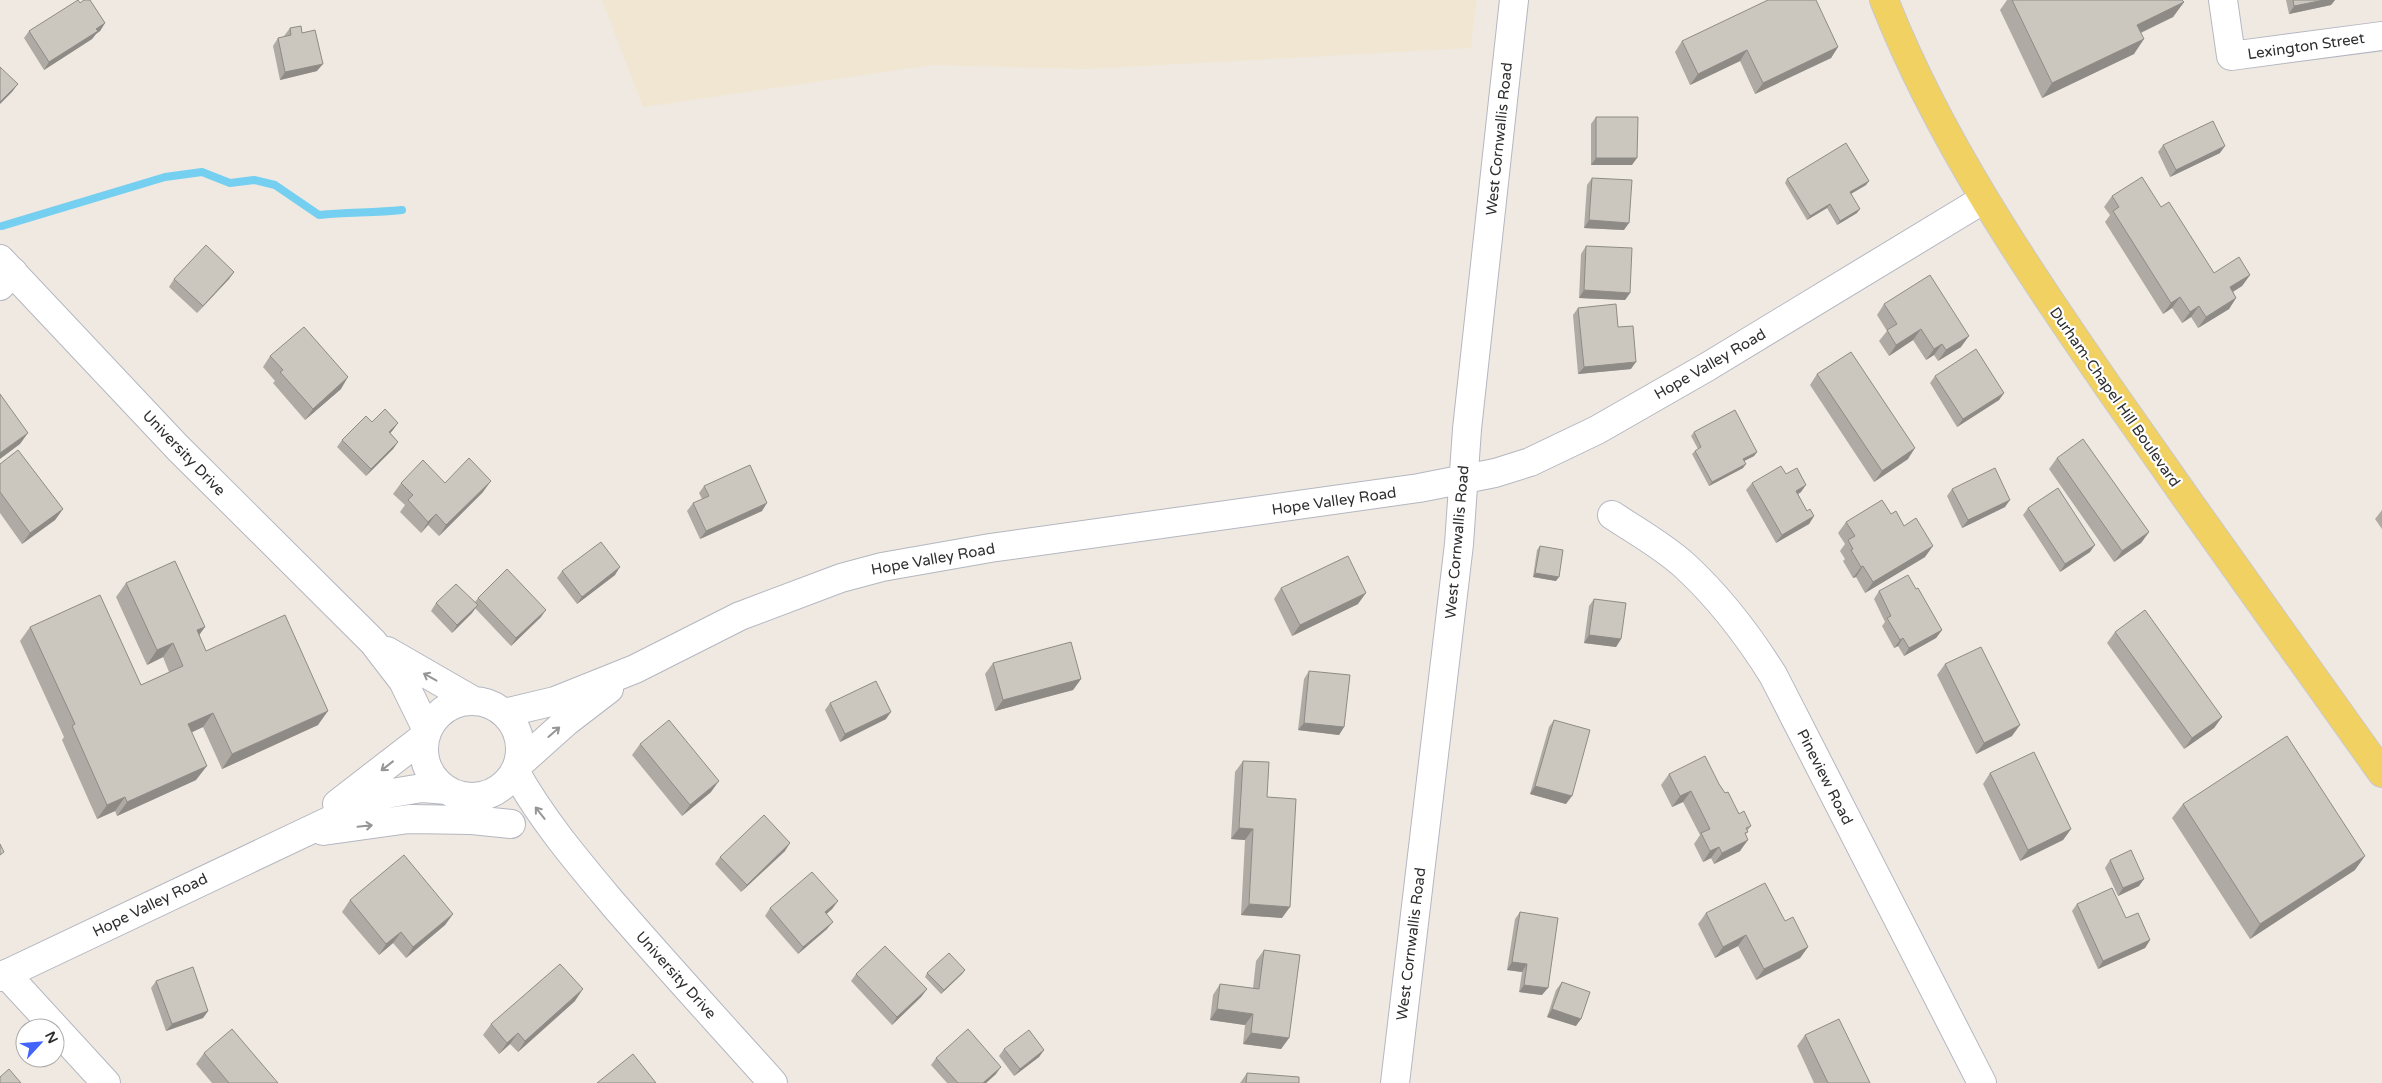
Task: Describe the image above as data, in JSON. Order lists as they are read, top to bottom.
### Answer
{
  "streets": {
    "main road": ["Durham-Chapel Hill Boulevard"],
    "street": [
      "Lexington Street",
      "West Cornwallis Road",
      "Hope Valley Road",
      "University Drive",
      "Pineview Road"
    ]
  },
  "crossings": [
    ["West Cornwallis Road", "Hope Valley Road"],
    ["Hope Valley Road", "Durham-Chapel Hill Boulevard"],
    ["Hope Valley Road", "University Drive"]
  ],
  "north": "top right"
}
